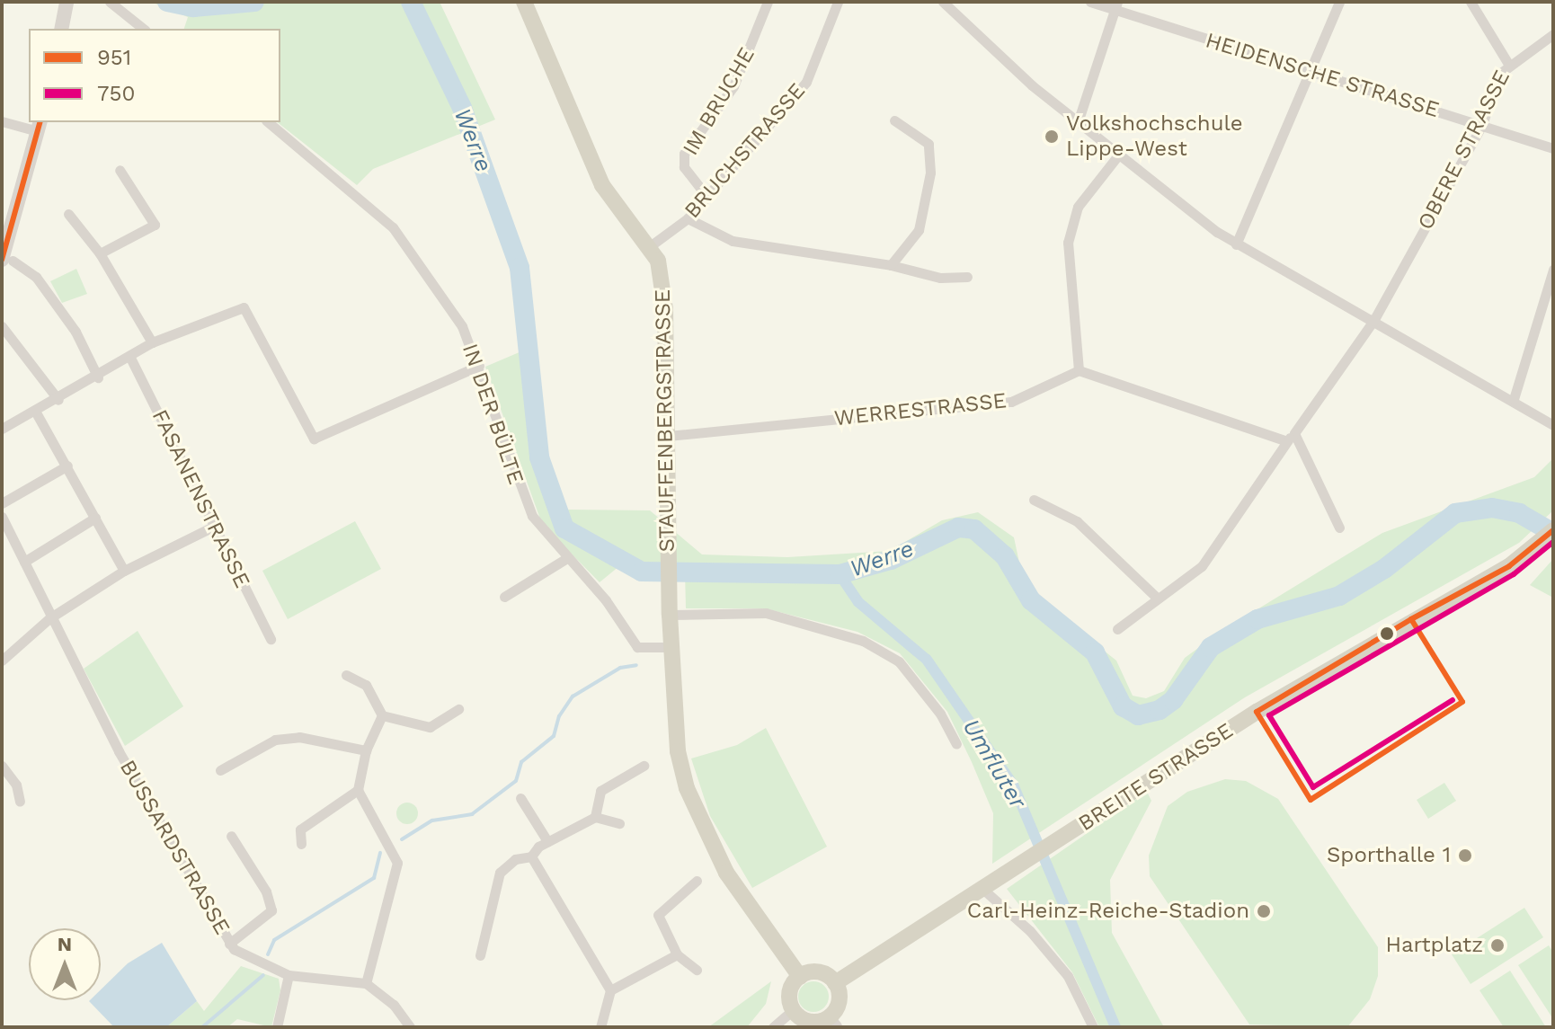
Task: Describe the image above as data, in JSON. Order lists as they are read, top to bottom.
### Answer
{
  "streets": {
    "main road": ["STAUFFENBERGSTRASSE", "BREITE STRASSE"],
    "street": [
      "HEIDENSCHE STRASSE",
      "IM BRUCHE",
      "OBERE STRASSE",
      "BRUCHSTRASSE",
      "WERRESTRASSE",
      "IN DER BÜLTE",
      "FASANENSTRASSE",
      "BUSSARDSTRASSE"
    ]
  },
  "crossings": [
    ["HEIDENSCHE STRASSE", "OBERE STRASSE"],
    ["IM BRUCHE", "BRUCHSTRASSE"],
    ["BRUCHSTRASSE", "STAUFFENBERGSTRASSE"],
    ["WERRESTRASSE", "STAUFFENBERGSTRASSE"],
    ["IN DER BÜLTE", "STAUFFENBERGSTRASSE"],
    ["STAUFFENBERGSTRASSE", "BREITE STRASSE"]
  ],
  "water": ["Werre", "Umfluter"],
  "places": [
    "Volkshochschule Lippe-West",
    "Sporthalle 1",
    "Carl-Heinz-Reiche-Stadion",
    "Hartplatz"
  ],
  "lines": ["transit line 951", "transit line 750"],
  "legend": ["951", "750"],
  "north": "top"
}
